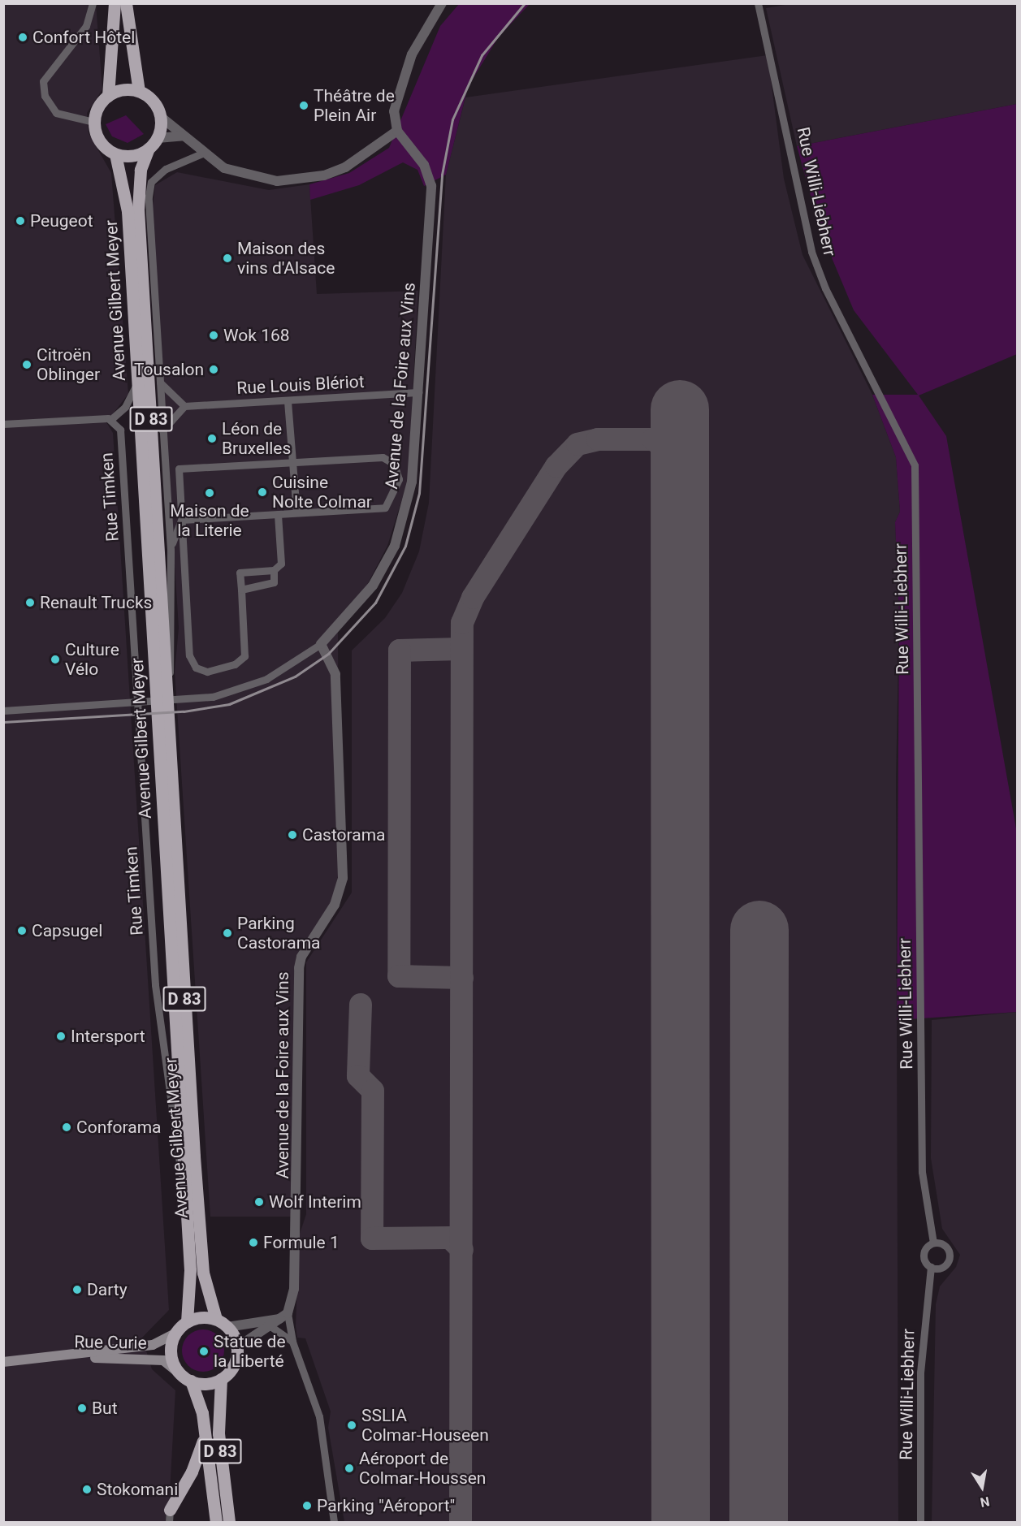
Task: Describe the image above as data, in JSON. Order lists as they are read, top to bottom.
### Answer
{
  "streets": {
    "main road": ["Avenue Gilbert Meyer", "D 83", "Rue Curie"],
    "street": [
      "Rue Willi-Liebherr",
      "Rue Louis Blériot",
      "Avenue de la Foire aux Vins",
      "Rue Timken"
    ]
  },
  "crossings": [
    ["Avenue Gilbert Meyer", "D 83"],
    ["Avenue Gilbert Meyer", "Rue Timken"],
    ["Avenue Gilbert Meyer", "Rue Curie"],
    ["Rue Louis Blériot", "Avenue de la Foire aux Vins"],
    ["D 83", "Rue Curie"]
  ],
  "places": [
    "Confort Hôtel",
    "Théâtre de Plein Air",
    "Peugeot",
    "Maison des vins d'Alsace",
    "Wok 168",
    "Citroën Oblinger",
    "Tousalon",
    "Léon de Bruxelles",
    "Cuisine Nolte Colmar",
    "Maison de la Literie",
    "Renault Trucks",
    "Culture Vélo",
    "Castorama",
    "Capsugel",
    "Parking Castorama",
    "Intersport",
    "Conforama",
    "Wolf Interim",
    "Formule 1",
    "Darty",
    "Statue de la Liberté",
    "But",
    "SSLIA Colmar-Houseen",
    "Aéroport de Colmar-Houssen",
    "Stokomani",
    "Parking \"Aéroport\""
  ],
  "north": "bottom"
}
